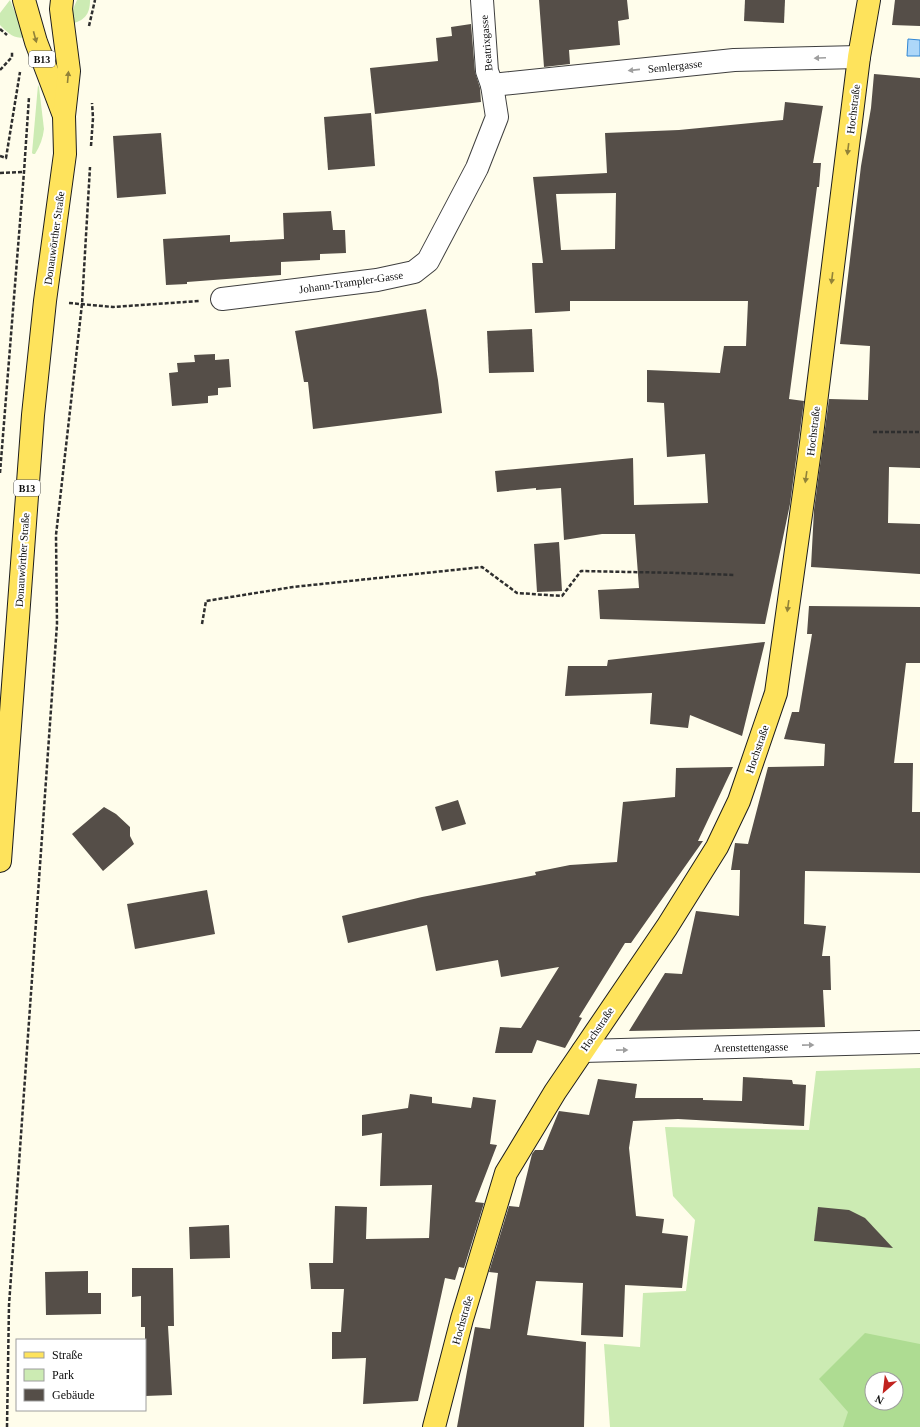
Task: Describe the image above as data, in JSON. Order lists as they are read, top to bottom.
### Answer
{
  "streets": {
    "main road": ["B13", "Hochstraße", "Donauwörther Straße"],
    "street": [
      "Beatrixgasse",
      "Semlergasse",
      "Johann-Trampler-Gasse",
      "Arenstettengasse"
    ]
  },
  "crossings": [
    ["Beatrixgasse", "Semlergasse"],
    ["Beatrixgasse", "Johann-Trampler-Gasse"],
    ["Semlergasse", "Hochstraße"],
    ["Semlergasse", "Johann-Trampler-Gasse"],
    ["Hochstraße", "Arenstettengasse"]
  ],
  "one_way": ["Semlergasse", "Hochstraße", "Arenstettengasse"],
  "legend": ["Straße", "Park", "Gebäude"],
  "north": "bottom left"
}
